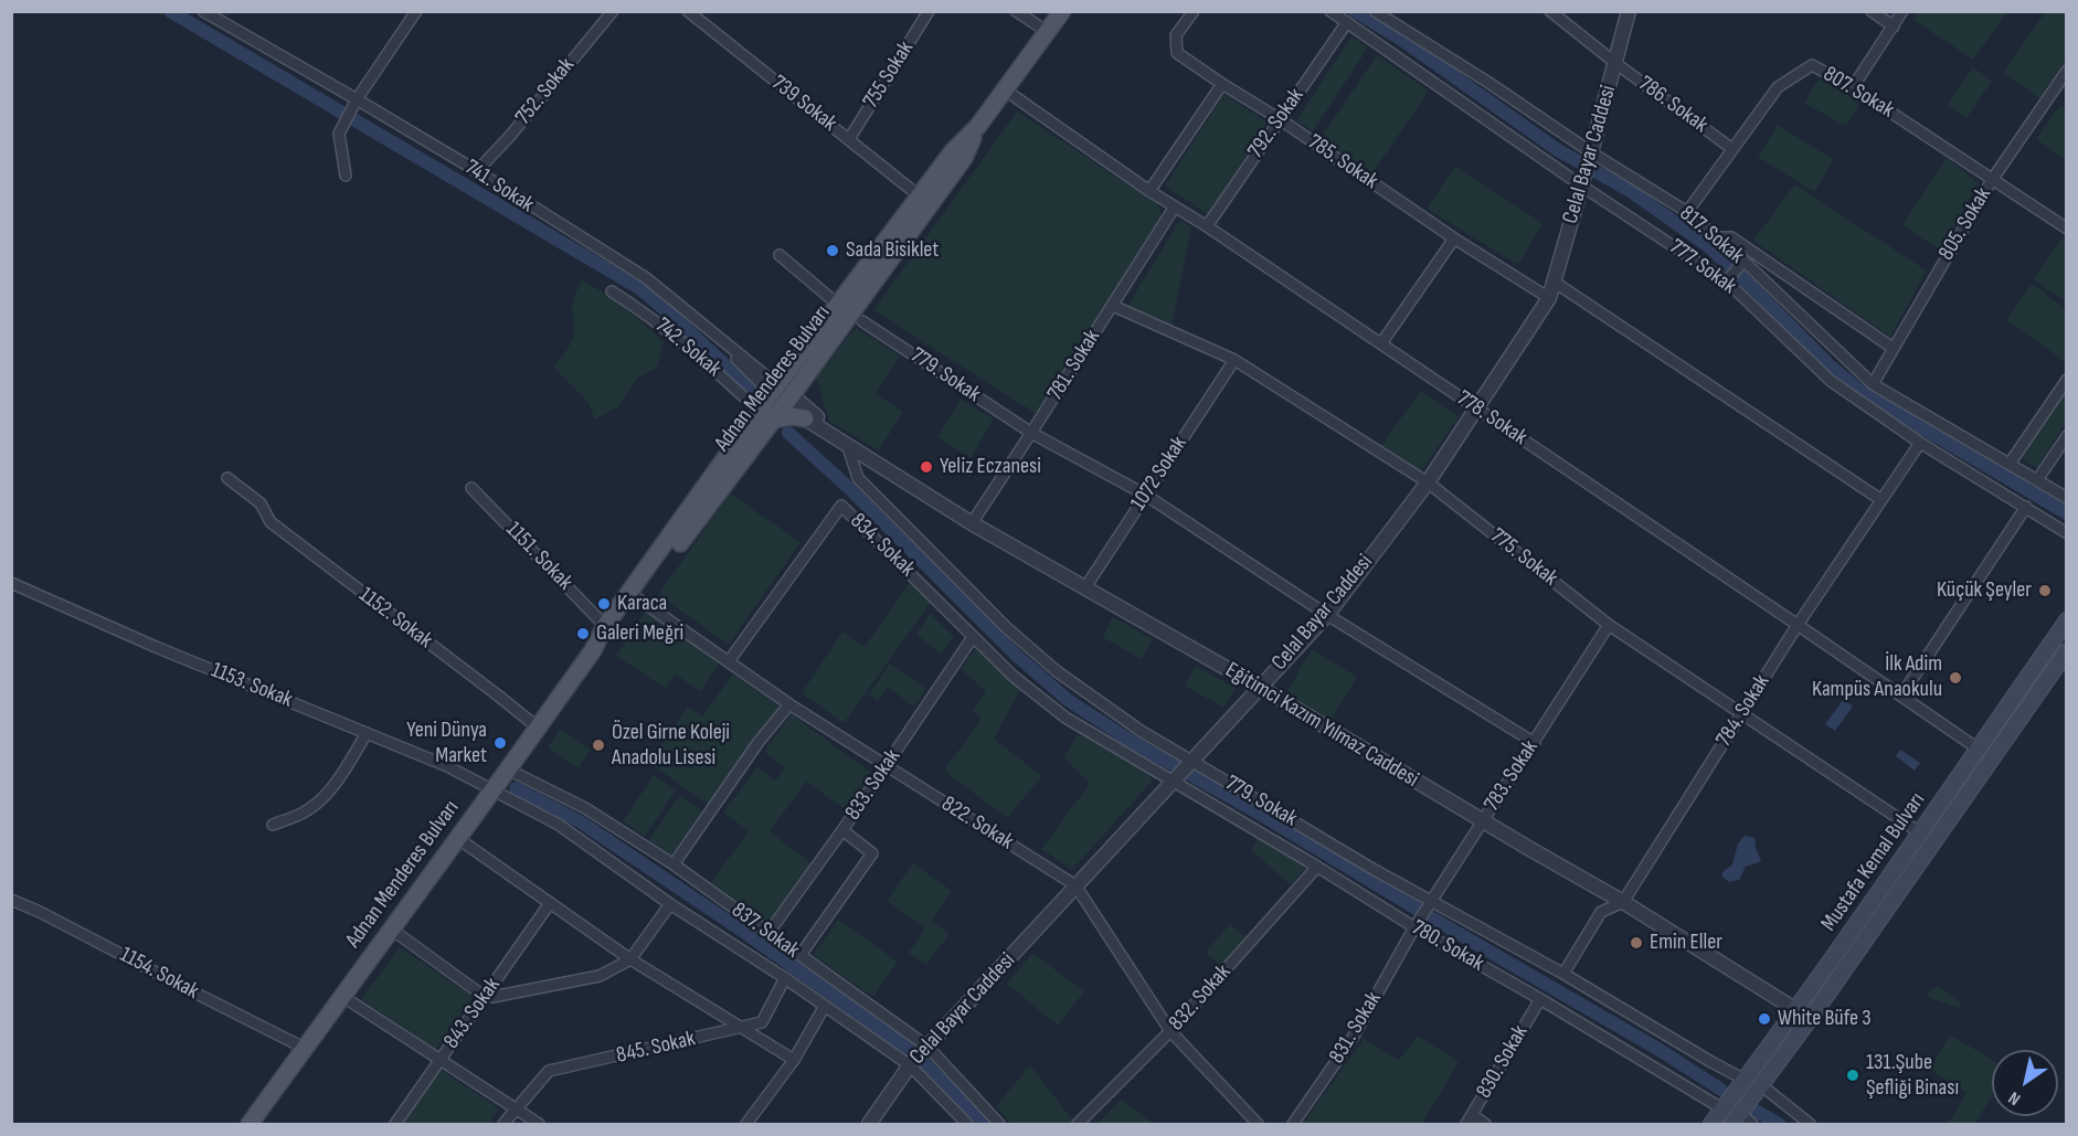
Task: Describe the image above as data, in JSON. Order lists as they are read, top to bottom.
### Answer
{
  "streets": {
    "main road": ["Adnan Menderes Bulvarı", "Mustafa Kemal Bulvarı"],
    "street": [
      "755 Sokak",
      "752. Sokak",
      "807. Sokak",
      "739 Sokak",
      "786. Sokak",
      "792. Sokak",
      "Celal Bayar Caddesi",
      "785. Sokak",
      "741. Sokak",
      "805. Sokak",
      "817. Sokak",
      "777. Sokak",
      "742. Sokak",
      "781. Sokak",
      "779. Sokak",
      "778. Sokak",
      "1072 Sokak",
      "834. Sokak",
      "1151. Sokak",
      "775. Sokak",
      "1152. Sokak",
      "1153. Sokak",
      "784. Sokak",
      "Eğitimci Kazım Yılmaz Caddesi",
      "783. Sokak",
      "833. Sokak",
      "822. Sokak",
      "837. Sokak",
      "780. Sokak",
      "1154. Sokak",
      "832. Sokak",
      "843. Sokak",
      "831. Sokak",
      "845. Sokak",
      "830. Sokak"
    ]
  },
  "crossings": [
    ["755 Sokak", "739 Sokak"],
    ["752. Sokak", "741. Sokak"],
    ["807. Sokak", "786. Sokak"],
    ["807. Sokak", "805. Sokak"],
    ["807. Sokak", "817. Sokak"],
    ["739 Sokak", "Adnan Menderes Bulvarı"],
    ["786. Sokak", "Celal Bayar Caddesi"],
    ["792. Sokak", "785. Sokak"],
    ["792. Sokak", "777. Sokak"],
    ["792. Sokak", "778. Sokak"],
    ["Celal Bayar Caddesi", "785. Sokak"],
    ["Celal Bayar Caddesi", "817. Sokak"],
    ["Celal Bayar Caddesi", "777. Sokak"],
    ["Celal Bayar Caddesi", "779. Sokak"],
    ["Celal Bayar Caddesi", "778. Sokak"],
    ["Celal Bayar Caddesi", "775. Sokak"],
    ["Celal Bayar Caddesi", "Eğitimci Kazım Yılmaz Caddesi"],
    ["Celal Bayar Caddesi", "822. Sokak"],
    ["Celal Bayar Caddesi", "837. Sokak"],
    ["Celal Bayar Caddesi", "780. Sokak"],
    ["741. Sokak", "Adnan Menderes Bulvarı"],
    ["741. Sokak", "Eğitimci Kazım Yılmaz Caddesi"],
    ["805. Sokak", "817. Sokak"],
    ["777. Sokak", "784. Sokak"],
    ["742. Sokak", "Adnan Menderes Bulvarı"],
    ["781. Sokak", "779. Sokak"],
    ["781. Sokak", "778. Sokak"],
    ["781. Sokak", "775. Sokak"],
    ["781. Sokak", "Eğitimci Kazım Yılmaz Caddesi"],
    ["779. Sokak", "1072 Sokak"],
    ["779. Sokak", "784. Sokak"],
    ["779. Sokak", "Eğitimci Kazım Yılmaz Caddesi"],
    ["779. Sokak", "783. Sokak"],
    ["779. Sokak", "Mustafa Kemal Bulvarı"],
    ["Adnan Menderes Bulvarı", "778. Sokak"],
    ["Adnan Menderes Bulvarı", "1151. Sokak"],
    ["Adnan Menderes Bulvarı", "1152. Sokak"],
    ["Adnan Menderes Bulvarı", "1153. Sokak"],
    ["Adnan Menderes Bulvarı", "Eğitimci Kazım Yılmaz Caddesi"],
    ["Adnan Menderes Bulvarı", "822. Sokak"],
    ["Adnan Menderes Bulvarı", "837. Sokak"],
    ["Adnan Menderes Bulvarı", "1154. Sokak"],
    ["778. Sokak", "784. Sokak"],
    ["778. Sokak", "Mustafa Kemal Bulvarı"],
    ["1072 Sokak", "775. Sokak"],
    ["1072 Sokak", "Eğitimci Kazım Yılmaz Caddesi"],
    ["834. Sokak", "833. Sokak"],
    ["834. Sokak", "822. Sokak"],
    ["834. Sokak", "780. Sokak"],
    ["775. Sokak", "784. Sokak"],
    ["775. Sokak", "783. Sokak"],
    ["775. Sokak", "Mustafa Kemal Bulvarı"],
    ["1153. Sokak", "837. Sokak"],
    ["784. Sokak", "Eğitimci Kazım Yılmaz Caddesi"],
    ["Eğitimci Kazım Yılmaz Caddesi", "783. Sokak"],
    ["Eğitimci Kazım Yılmaz Caddesi", "Mustafa Kemal Bulvarı"],
    ["783. Sokak", "780. Sokak"],
    ["783. Sokak", "831. Sokak"],
    ["833. Sokak", "822. Sokak"],
    ["833. Sokak", "837. Sokak"],
    ["833. Sokak", "780. Sokak"],
    ["822. Sokak", "832. Sokak"],
    ["Mustafa Kemal Bulvarı", "780. Sokak"],
    ["837. Sokak", "845. Sokak"],
    ["780. Sokak", "832. Sokak"],
    ["780. Sokak", "831. Sokak"],
    ["780. Sokak", "830. Sokak"]
  ],
  "places": [
    "Sada Bisiklet",
    "Yeliz Eczanesi",
    "Küçük Şeyler",
    "Karaca",
    "Galeri Meğri",
    "İlk Adim Kampüs Anaokulu",
    "Yeni Dünya Market",
    "Özel Girne Koleji Anadolu Lisesi",
    "Emin Eller",
    "White Büfe 3",
    "131.Şube Şefliği Binası"
  ],
  "north": "bottom left"
}
